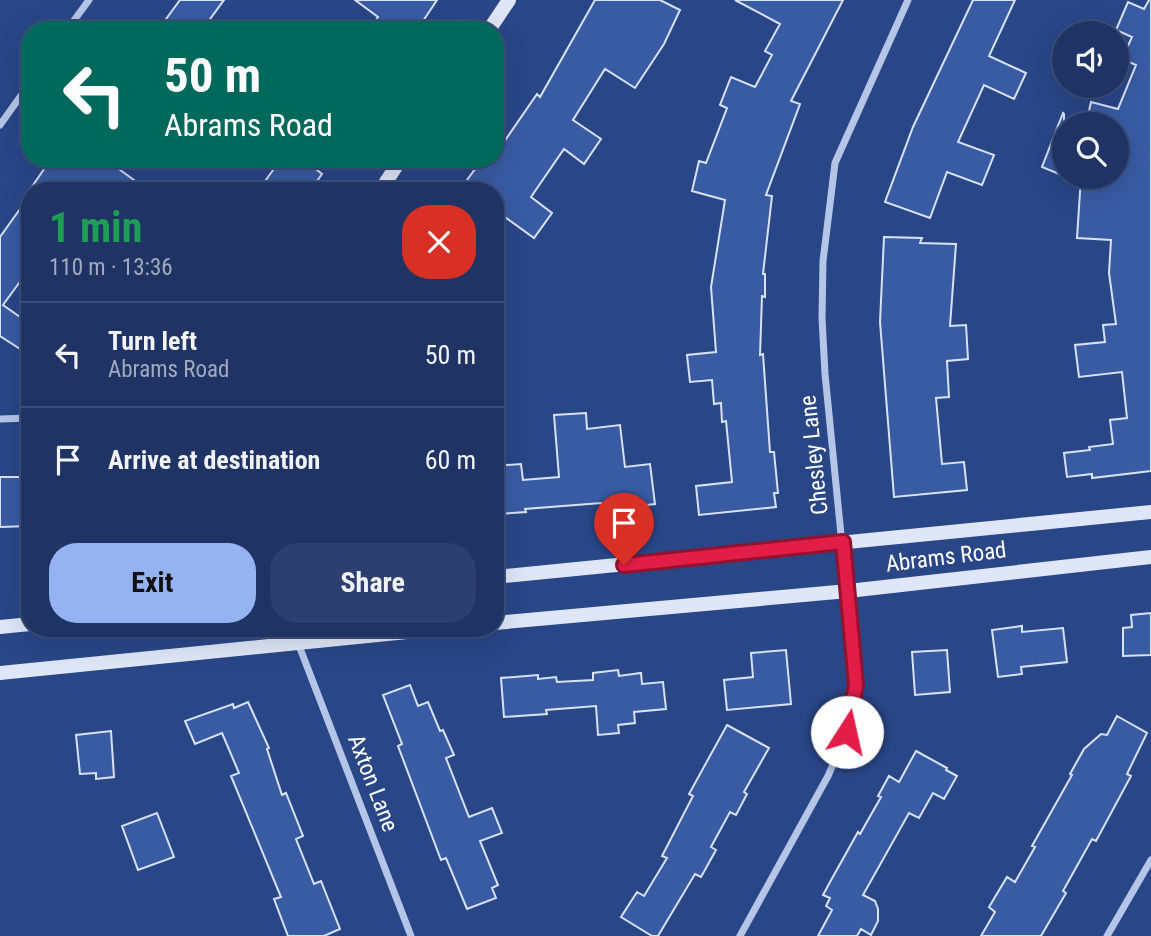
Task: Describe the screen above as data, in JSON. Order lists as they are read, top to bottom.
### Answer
{
  "streets": {
    "main road": ["Abrams Road"],
    "street": ["Chesley Lane", "Axton Lane"]
  },
  "crossings": [
    ["Chesley Lane", "Abrams Road"]
  ],
  "page": {
    "turn": ["50 m", "Abrams Road"],
    "heading": ["1 min", "110 m · 13:36"],
    "list": [
      {
        "name": "Turn left",
        "note": "Abrams Road",
        "value": "50 m"
      },
      {
        "name": "Arrive at destination",
        "value": "60 m"
      }
    ],
    "buttons": ["Exit", "Share"]
  }
}
